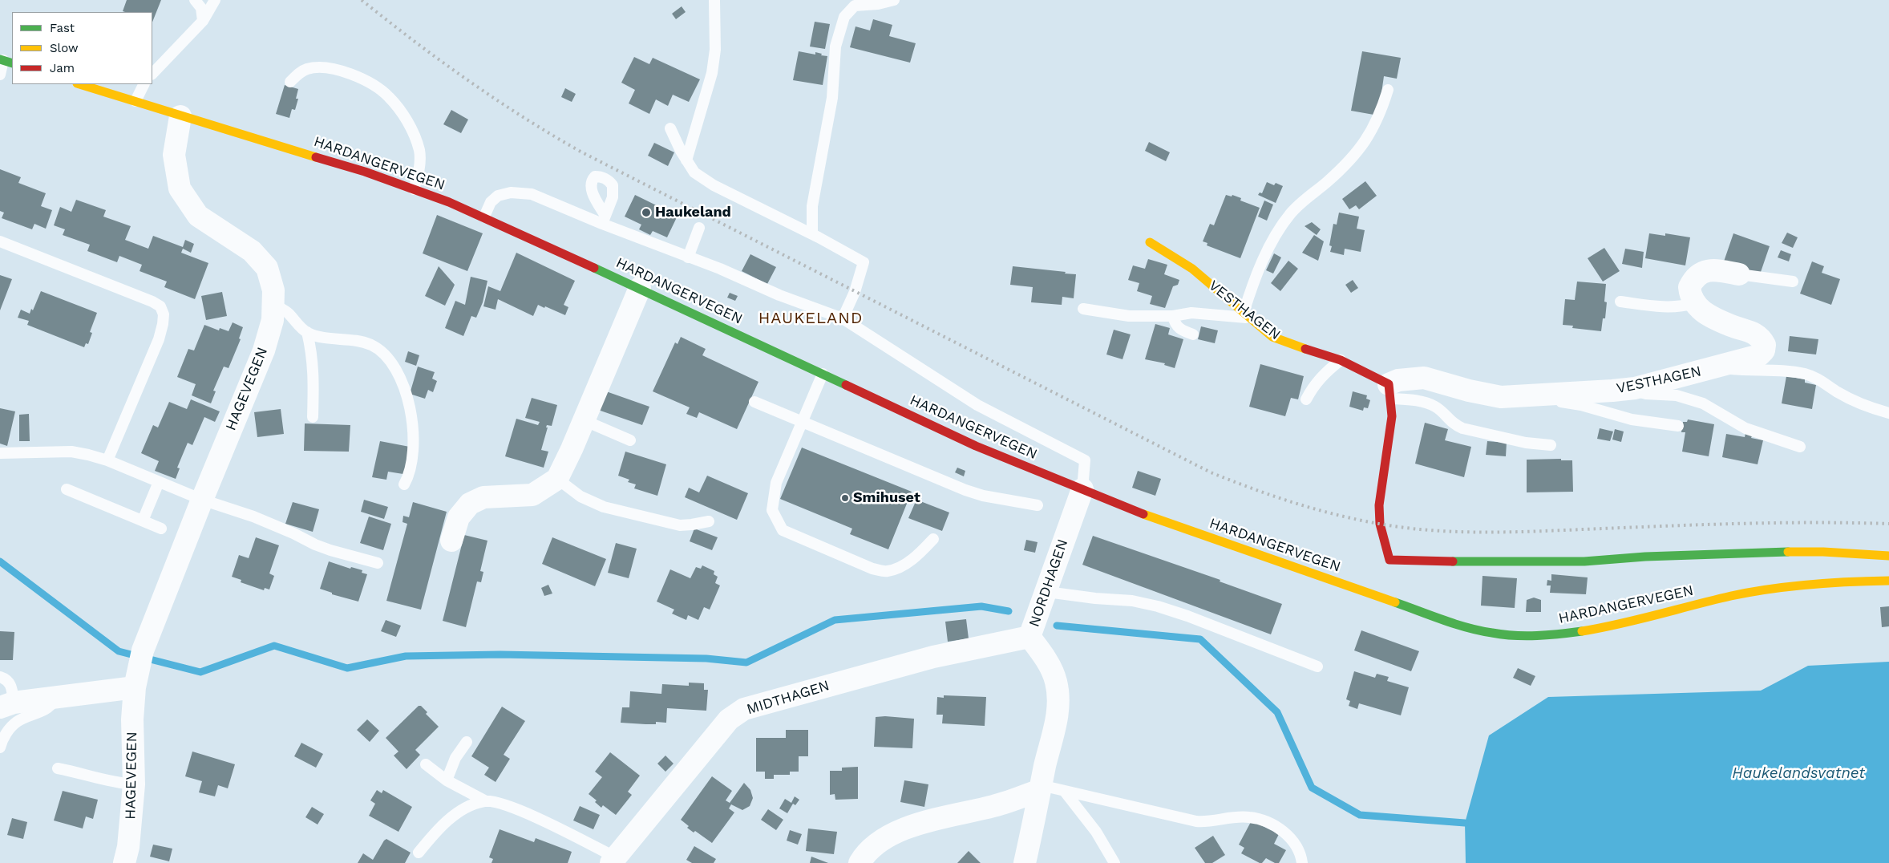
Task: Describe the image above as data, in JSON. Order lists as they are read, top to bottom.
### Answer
{
  "streets": {
    "main road": ["HARDANGERVEGEN", "VESTHAGEN"],
    "street": ["HAGEVEGEN", "NORDHAGEN", "MIDTHAGEN"]
  },
  "crossings": [
    ["HARDANGERVEGEN", "HAGEVEGEN"],
    ["HARDANGERVEGEN", "NORDHAGEN"],
    ["NORDHAGEN", "MIDTHAGEN"]
  ],
  "districts": ["HAUKELAND"],
  "water": ["Haukelandsvatnet"],
  "places": ["Haukeland", "Smihuset"],
  "legend": ["Fast", "Slow", "Jam"]
}
